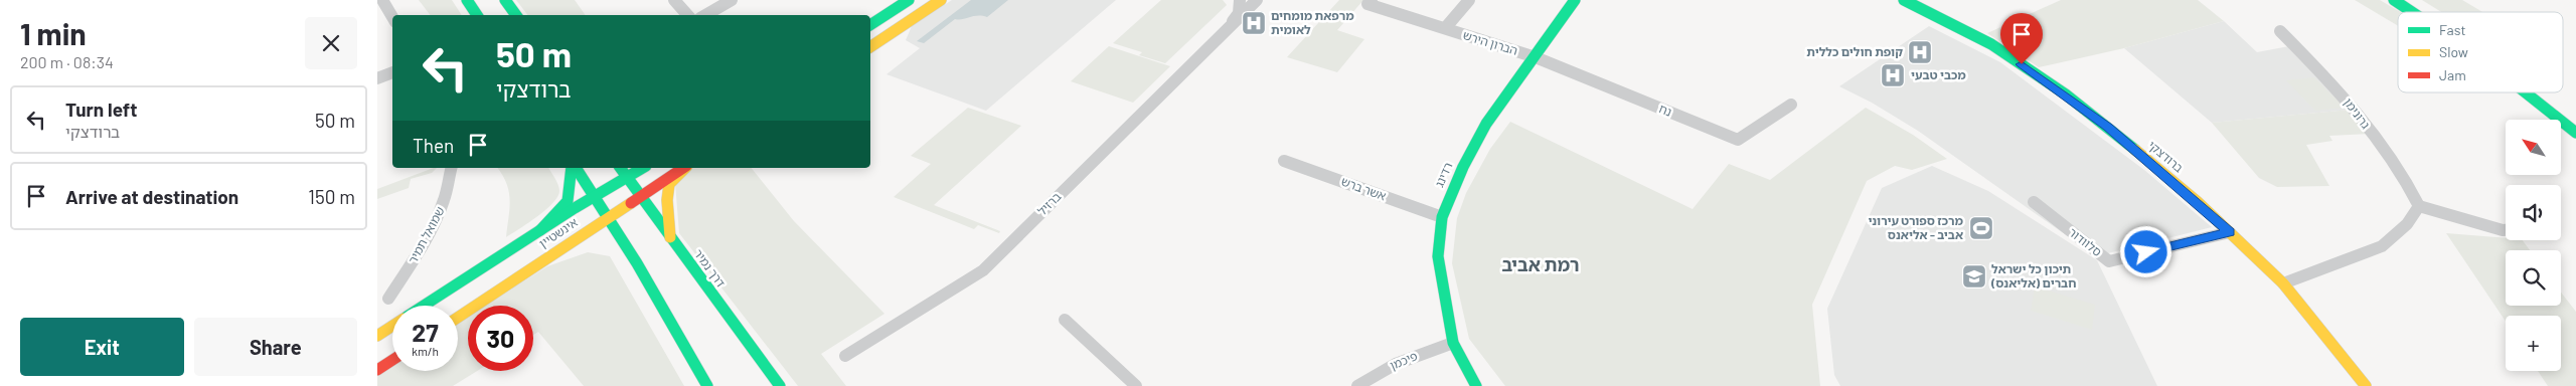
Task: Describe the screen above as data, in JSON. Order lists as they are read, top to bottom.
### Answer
{
  "streets": {
    "main road": [
      "ברודצקי",
      "רדינג",
      "אינשטיין",
      "דרך נמיר"
    ],
    "street": [
      "הברון הירש",
      "נח",
      "גרונימן",
      "אשר ברש",
      "ברזיל",
      "שמואל תמיר",
      "סלוודור",
      "פיכמן"
    ]
  },
  "crossings": [
    ["הברון הירש", "נח"],
    ["הברון הירש", "רדינג"],
    ["נח", "רדינג"],
    ["ברודצקי", "סלוודור"],
    ["רדינג", "אשר ברש"],
    ["רדינג", "פיכמן"],
    ["אינשטיין", "דרך נמיר"]
  ],
  "districts": ["רמת אביב"],
  "places": {
    "hospital": ["מרפאת מומחים לאומית", "קופת חולים כללית", "מכבי טבעי"],
    "sports": ["מרכז ספורט עירוני אביב - אליאנס"],
    "school or university": ["תיכון כל ישראל חברים (אליאנס)"]
  },
  "legend": ["Fast", "Slow", "Jam"],
  "north": "top left",
  "page": {
    "heading": ["1 min", "200 m · 08:34"],
    "turn": ["50 m", "ברודצקי"],
    "list": [
      {
        "name": "Turn left",
        "note": "ברודצקי",
        "value": "50 m"
      },
      {
        "name": "Arrive at destination",
        "value": "150 m"
      }
    ],
    "map_buttons": "+",
    "then": "Then",
    "speed": "27 km/h",
    "limit": "30",
    "buttons": ["Exit", "Share"]
  }
}
